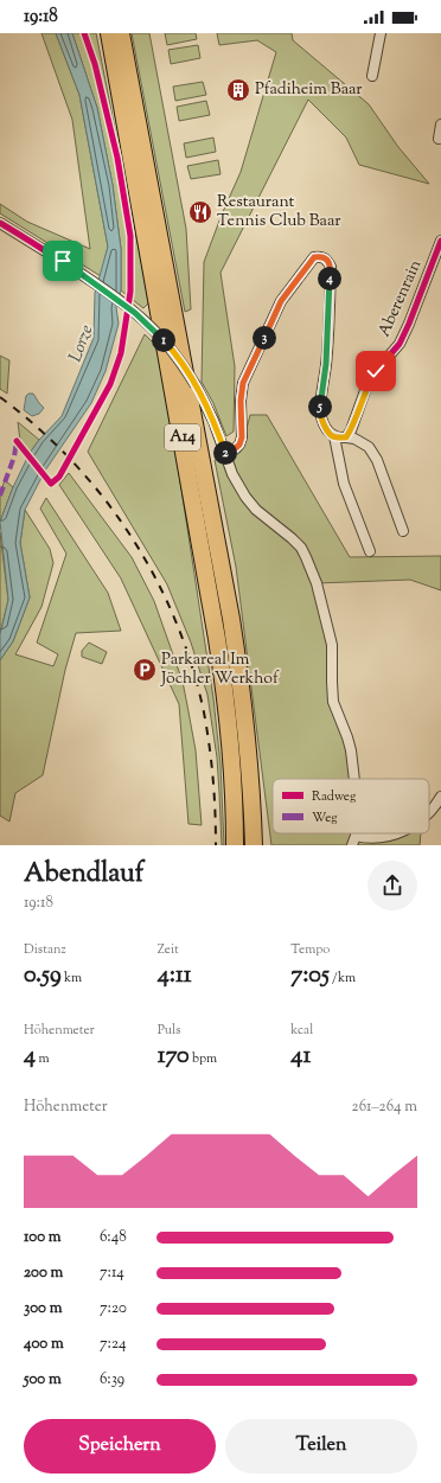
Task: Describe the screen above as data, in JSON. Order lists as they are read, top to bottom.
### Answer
{
  "streets": {
    "highway": ["A14"],
    "street": ["Aberenrain"]
  },
  "water": ["Lorze"],
  "places": {
    "building": ["Pfadiheim Baar"],
    "restaurant": ["Restaurant Tennis Club Baar"],
    "parking": ["Parkareal Im Jöchler Werkhof"]
  },
  "legend": ["Radweg", "Weg"],
  "page": {
    "status": "19:18",
    "pins": [
      "4",
      "3",
      "1",
      "5",
      "2"
    ],
    "heading": ["Abendlauf", "19:18"],
    "stats": [
      ["Distanz", "0.59 km"],
      ["Zeit", "4:11"],
      ["Tempo", "7:05 /km"],
      ["Höhenmeter", "4 m"],
      ["Puls", "170 bpm"],
      ["kcal", "41"]
    ],
    "chart": ["Höhenmeter", "261–264 m"],
    "list": [
      {
        "name": "100 m",
        "note": "6:48"
      },
      {
        "name": "200 m",
        "note": "7:14"
      },
      {
        "name": "300 m",
        "note": "7:20"
      },
      {
        "name": "400 m",
        "note": "7:24"
      },
      {
        "name": "500 m",
        "note": "6:39"
      }
    ],
    "buttons": ["Speichern", "Teilen"]
  }
}
